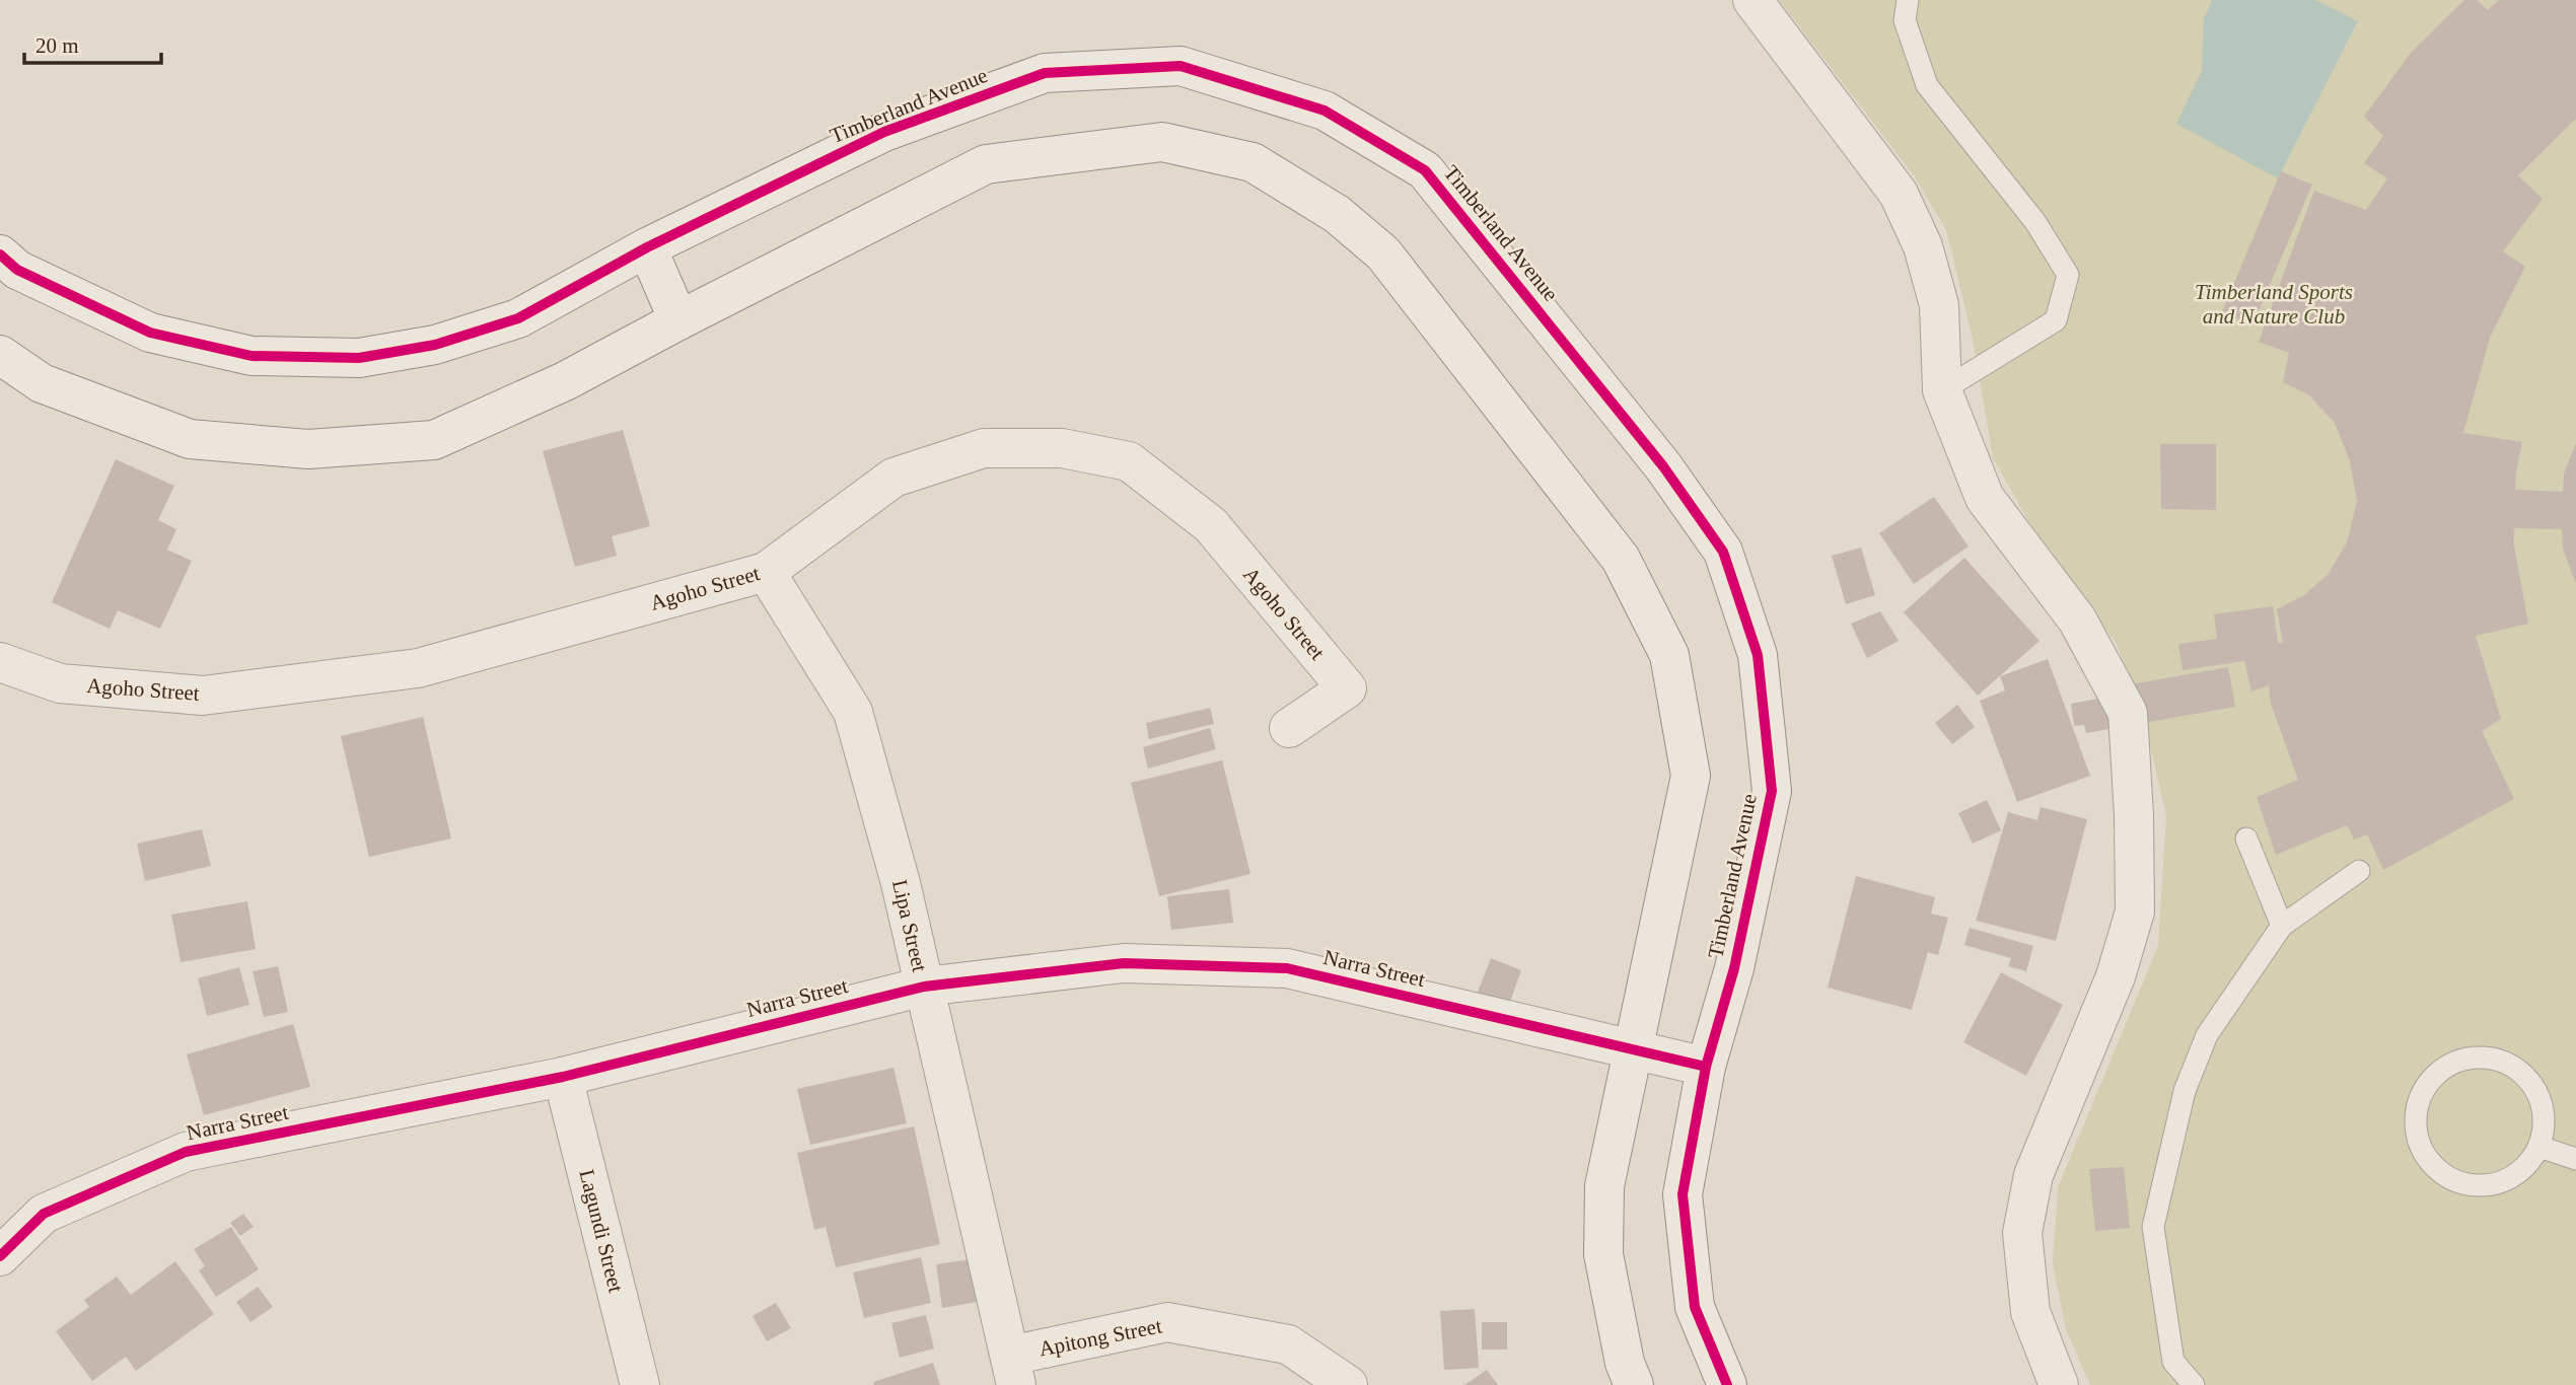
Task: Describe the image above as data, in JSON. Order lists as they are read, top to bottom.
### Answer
{
  "streets": {
    "street": [
      "Timberland Avenue",
      "Agoho Street",
      "Lipa Street",
      "Narra Street",
      "Lagundi Street",
      "Apitong Street"
    ]
  },
  "crossings": [
    ["Timberland Avenue", "Narra Street"],
    ["Agoho Street", "Lipa Street"],
    ["Lipa Street", "Narra Street"],
    ["Lipa Street", "Apitong Street"],
    ["Narra Street", "Lagundi Street"]
  ],
  "parks": ["Timberland Sports and Nature Club"],
  "scale_bar": "20 m"
}
